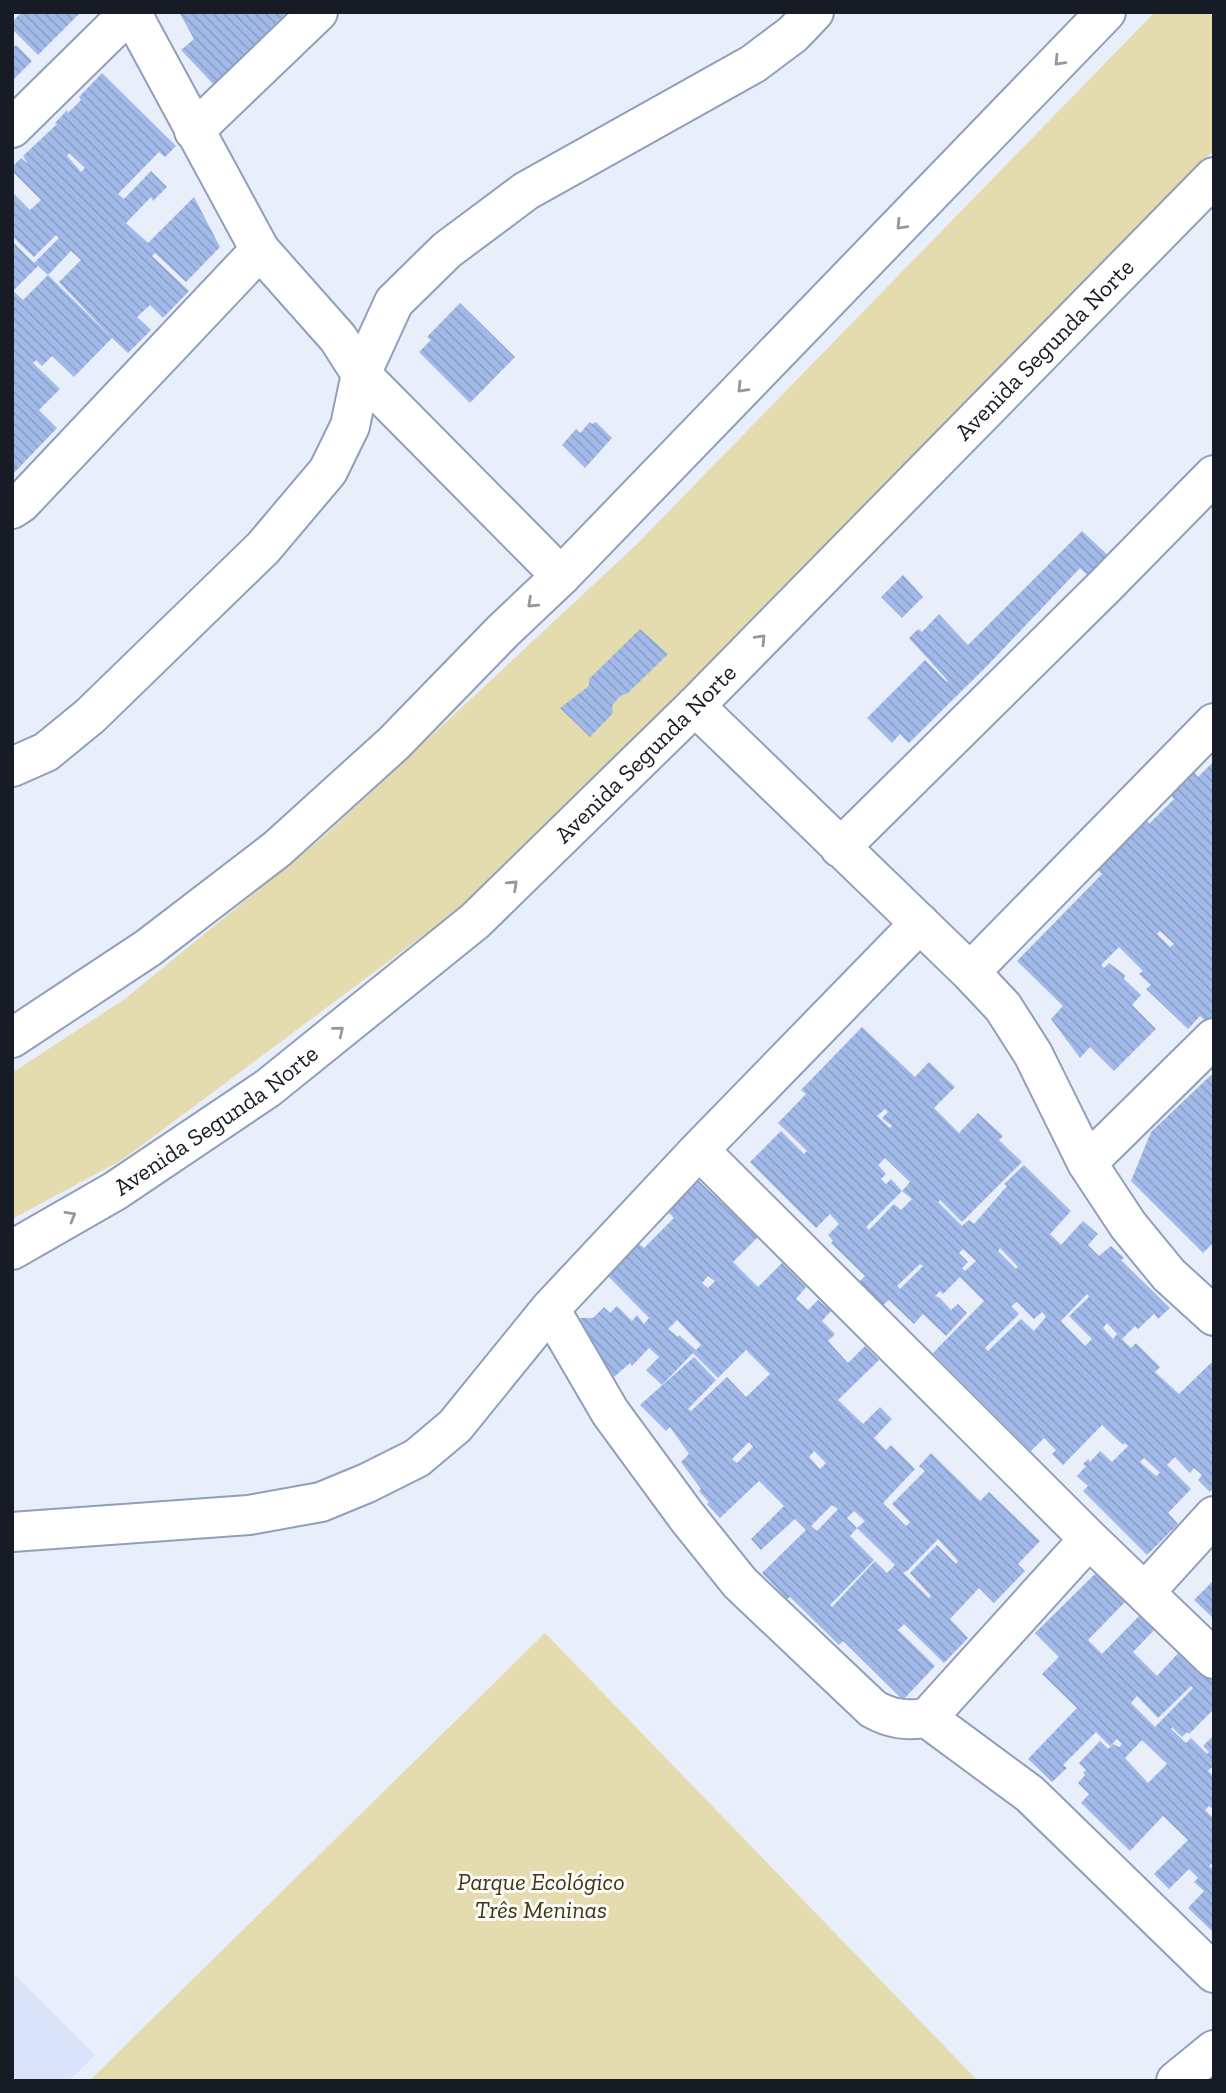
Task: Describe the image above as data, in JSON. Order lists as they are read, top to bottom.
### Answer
{
  "streets": {
    "street": ["Avenida Segunda Norte"]
  },
  "parks": ["Parque Ecológico Três Meninas"]
}
